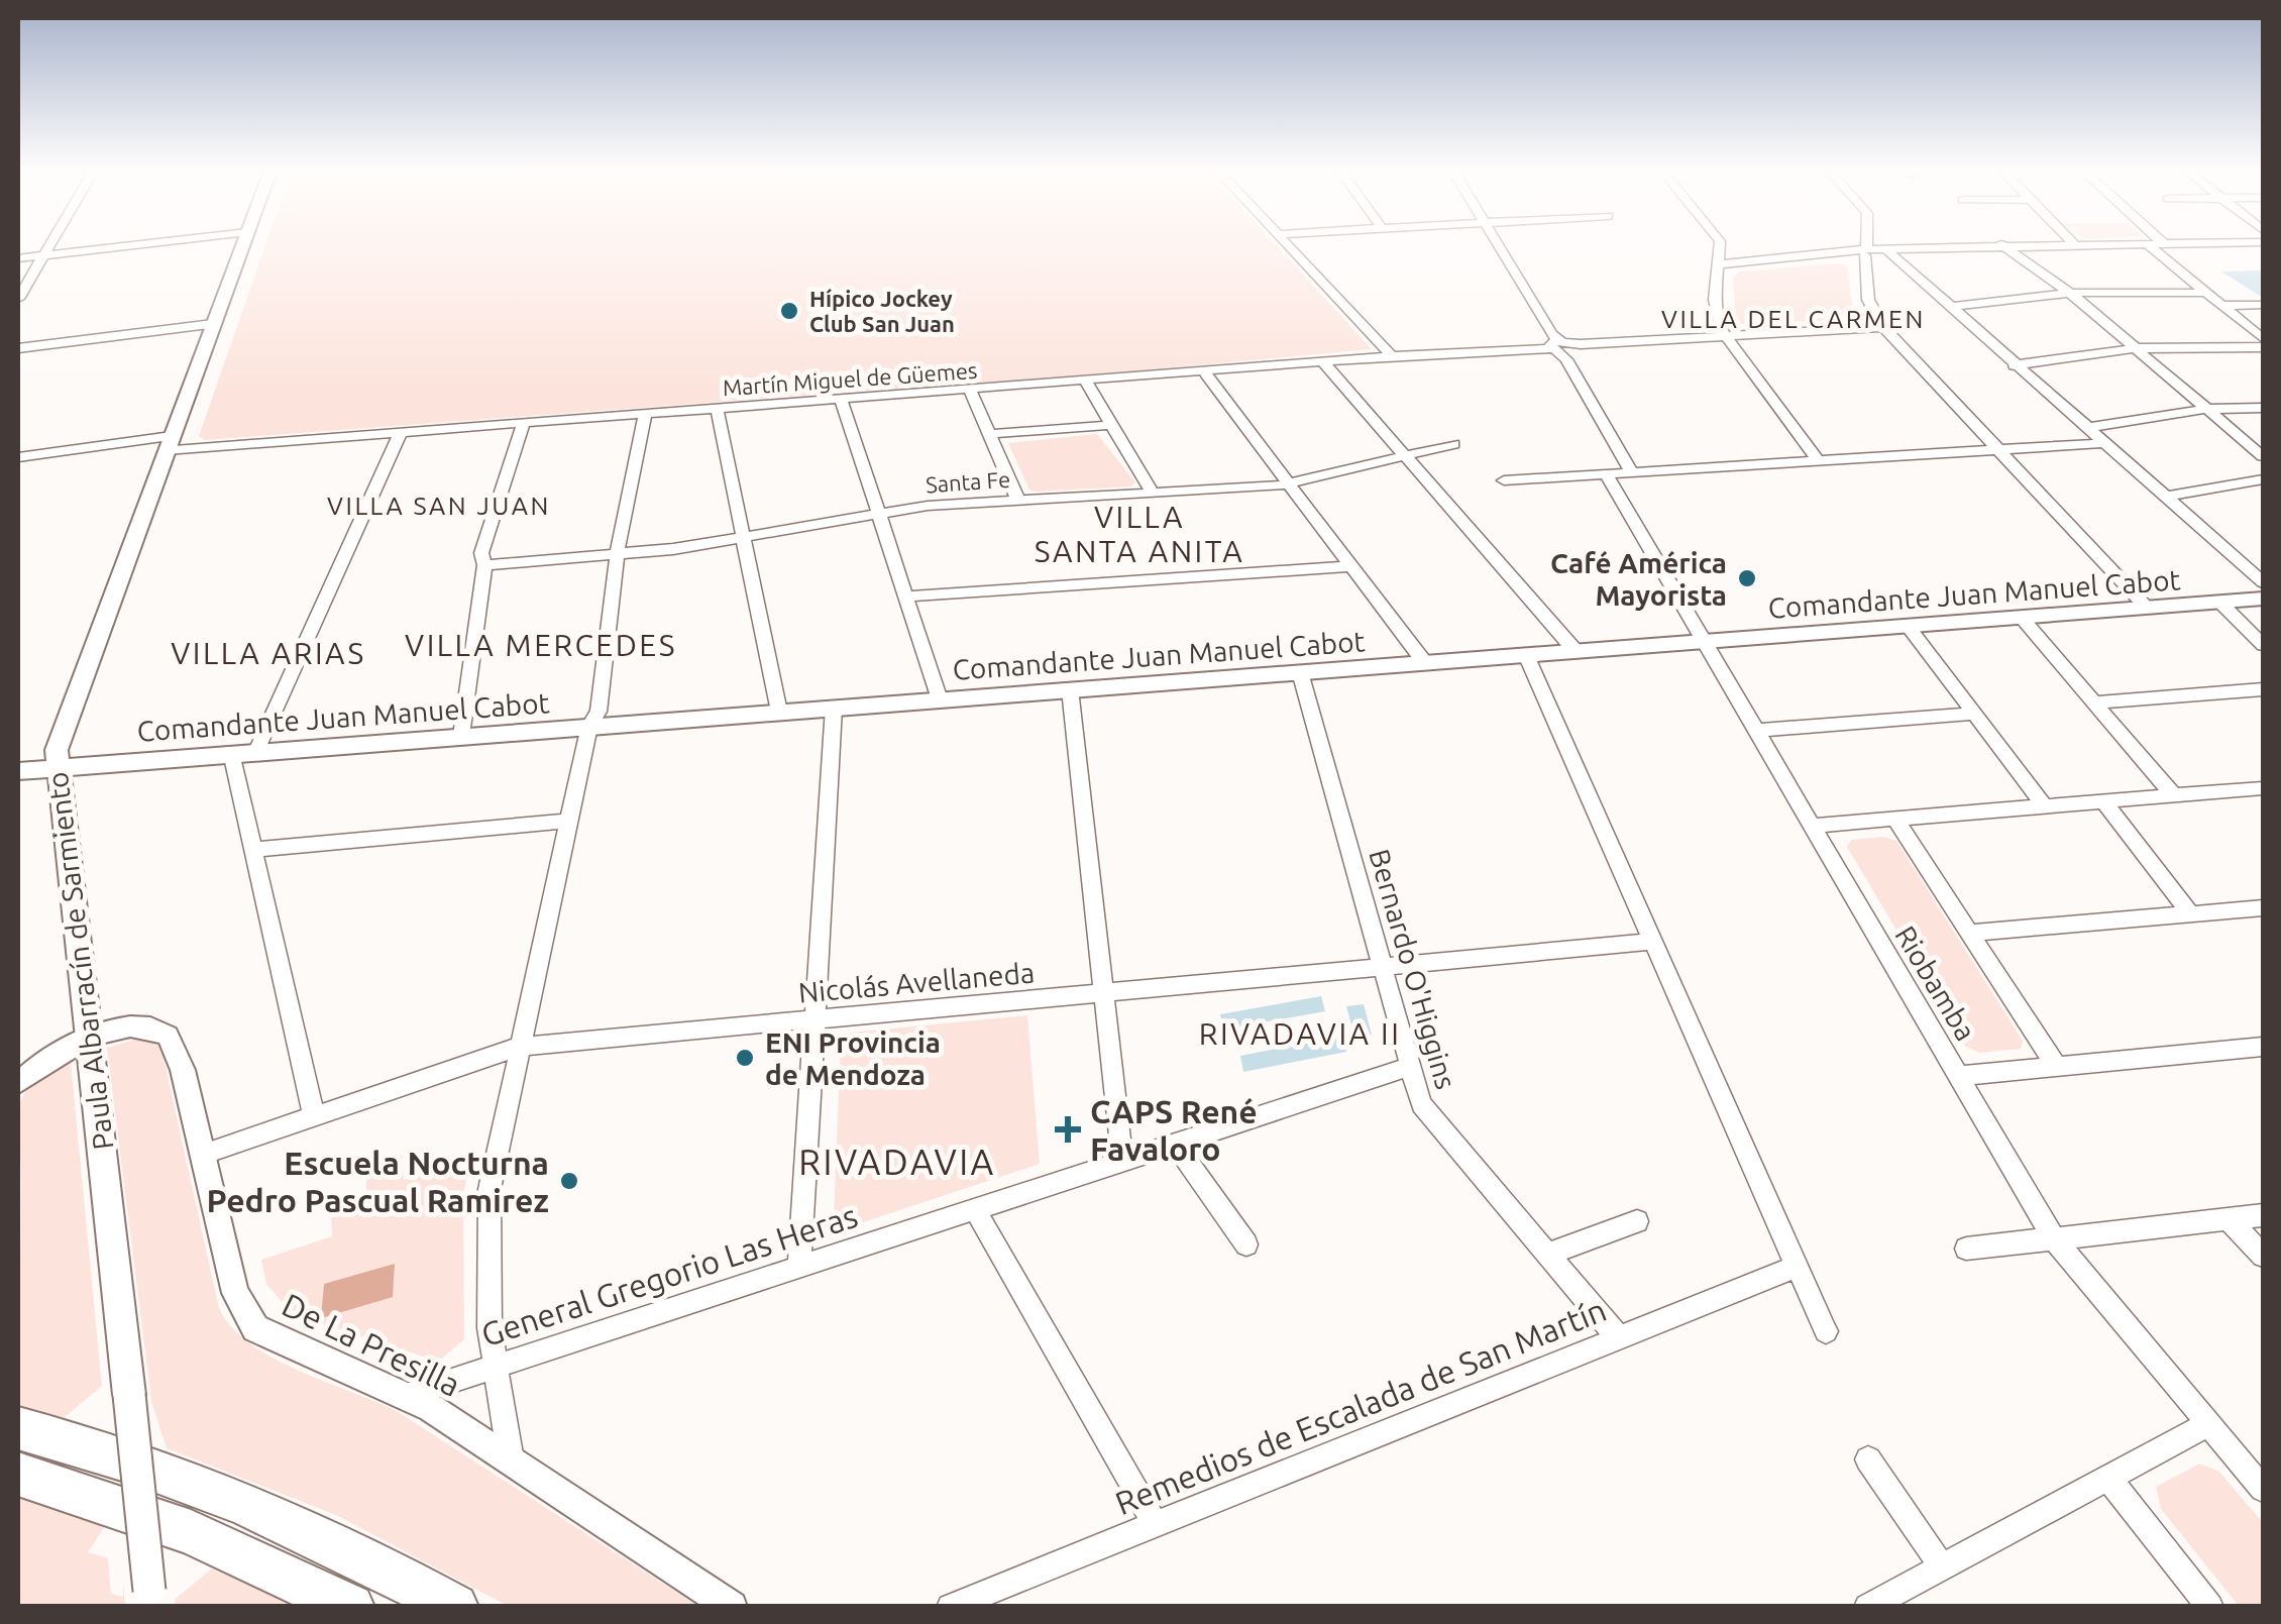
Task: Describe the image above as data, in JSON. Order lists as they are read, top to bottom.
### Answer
{
  "streets": {
    "main road": ["Comandante Juan Manuel Cabot", "Paula Albarracín de Sarmiento"],
    "street": [
      "Martín Miguel de Güemes",
      "Santa Fe",
      "Bernardo O'Higgins",
      "Nicolás Avellaneda",
      "Riobamba",
      "General Gregorio Las Heras",
      "De La Presilla",
      "Remedios de Escalada de San Martín"
    ]
  },
  "crossings": [
    ["Martín Miguel de Güemes", "Paula Albarracín de Sarmiento"],
    ["Comandante Juan Manuel Cabot", "Paula Albarracín de Sarmiento"],
    ["Comandante Juan Manuel Cabot", "Bernardo O'Higgins"],
    ["Comandante Juan Manuel Cabot", "Riobamba"],
    ["Paula Albarracín de Sarmiento", "De La Presilla"],
    ["Bernardo O'Higgins", "Nicolás Avellaneda"],
    ["Bernardo O'Higgins", "General Gregorio Las Heras"],
    ["Bernardo O'Higgins", "Remedios de Escalada de San Martín"],
    ["Nicolás Avellaneda", "De La Presilla"],
    ["General Gregorio Las Heras", "De La Presilla"]
  ],
  "districts": [
    "VILLA DEL CARMEN",
    "VILLA SAN JUAN",
    "VILLA SANTA ANITA",
    "VILLA MERCEDES",
    "VILLA ARIAS",
    "RIVADAVIA II",
    "RIVADAVIA"
  ],
  "places": {
    "other": [
      "Hípico Jockey Club San Juan",
      "Café América Mayorista",
      "ENI Provincia de Mendoza",
      "Escuela Nocturna Pedro Pascual Ramirez"
    ],
    "health": ["CAPS René Favaloro"]
  }
}
